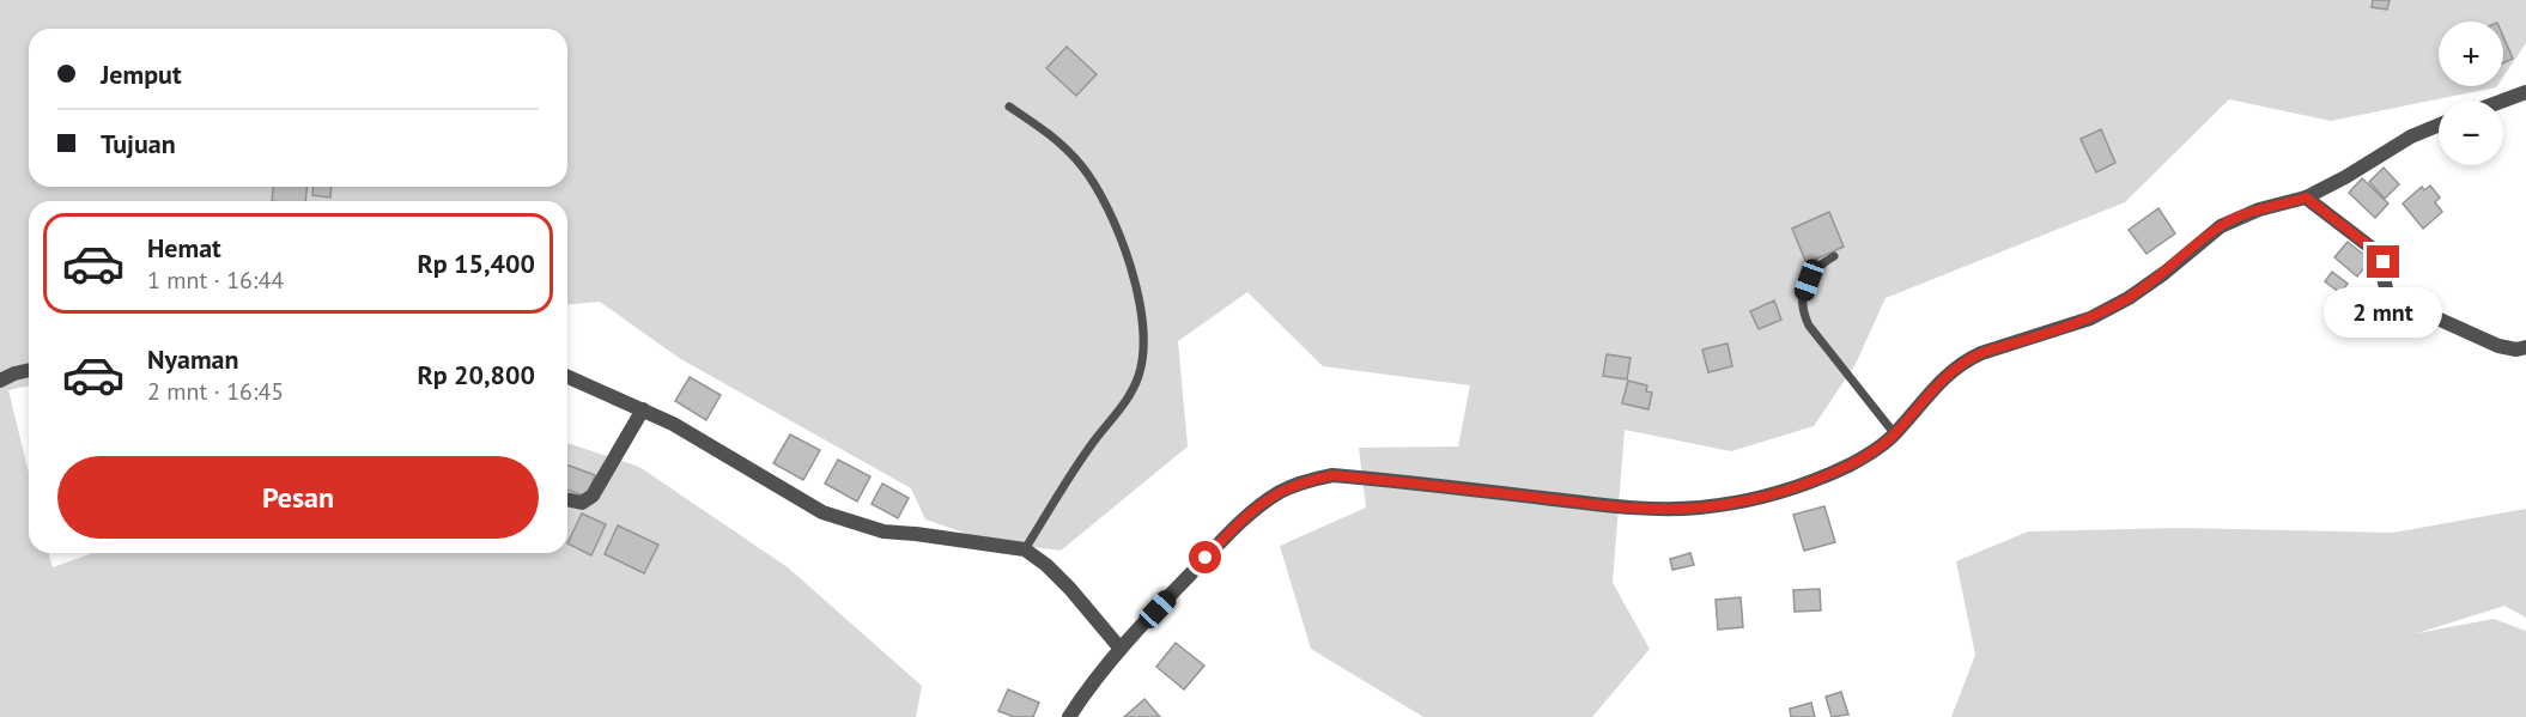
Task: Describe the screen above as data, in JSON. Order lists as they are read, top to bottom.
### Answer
{
  "page": {
    "map_buttons": ["+", "−"],
    "banner": ["Jemput", "Tujuan"],
    "list": [
      {
        "name": "Hemat",
        "note": "1 mnt · 16:44",
        "value": "Rp 15,400"
      },
      {
        "name": "Nyaman",
        "note": "2 mnt · 16:45",
        "value": "Rp 20,800"
      }
    ],
    "bubble": "2 mnt",
    "buttons": "Pesan"
  }
}
